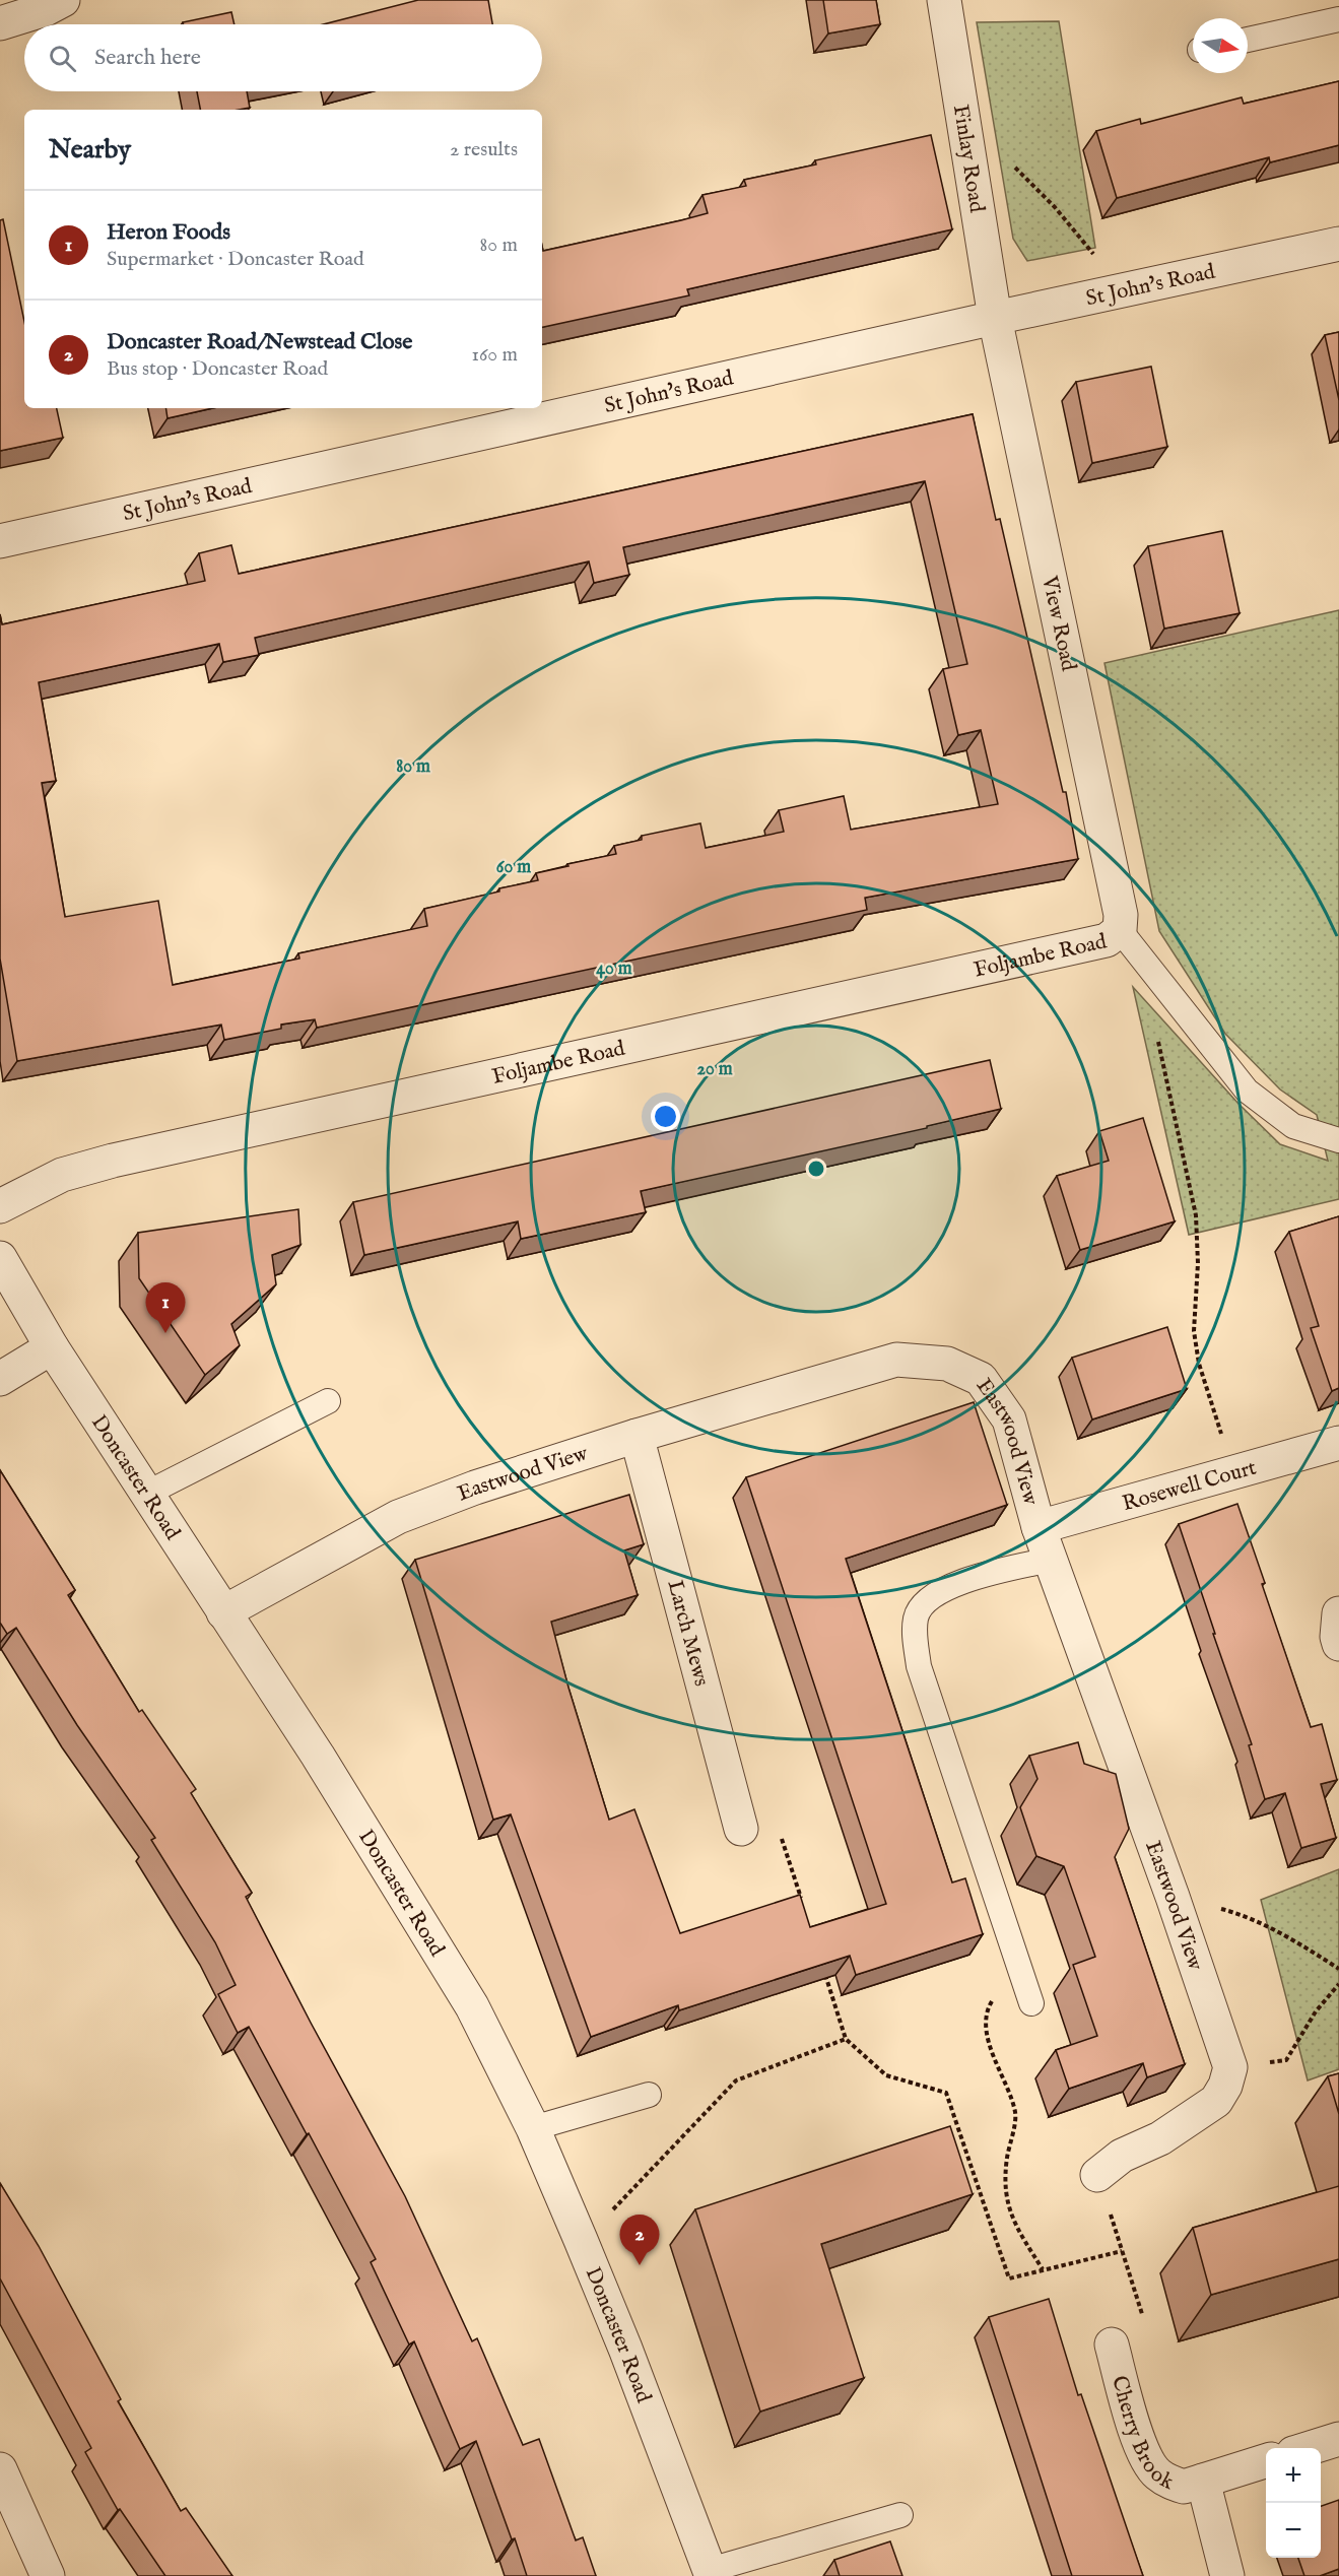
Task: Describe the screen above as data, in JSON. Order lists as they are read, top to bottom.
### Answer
{
  "streets": {
    "street": [
      "Finlay Road",
      "St John's Road",
      "View Road",
      "Foljambe Road",
      "Eastwood View",
      "Doncaster Road",
      "Rosewell Court",
      "Larch Mews",
      "Cherry Brook"
    ]
  },
  "crossings": [
    ["Finlay Road", "St John's Road"],
    ["Finlay Road", "View Road"],
    ["St John's Road", "View Road"],
    ["View Road", "Foljambe Road"],
    ["Eastwood View", "Doncaster Road"],
    ["Eastwood View", "Rosewell Court"],
    ["Eastwood View", "Larch Mews"]
  ],
  "north": "right",
  "page": {
    "search": "Search here",
    "heading": ["Nearby", "2 results"],
    "list": [
      {
        "mark": "1",
        "name": "Heron Foods",
        "note": "Supermarket · Doncaster Road",
        "value": "80 m"
      },
      {
        "mark": "2",
        "name": "Doncaster Road/Newstead Close",
        "note": "Bus stop · Doncaster Road",
        "value": "160 m"
      }
    ],
    "pins": ["1", "2"],
    "map_buttons": ["+", "−"]
  },
  "rings": [
    "80 m",
    "60 m",
    "40 m",
    "20 m"
  ]
}
